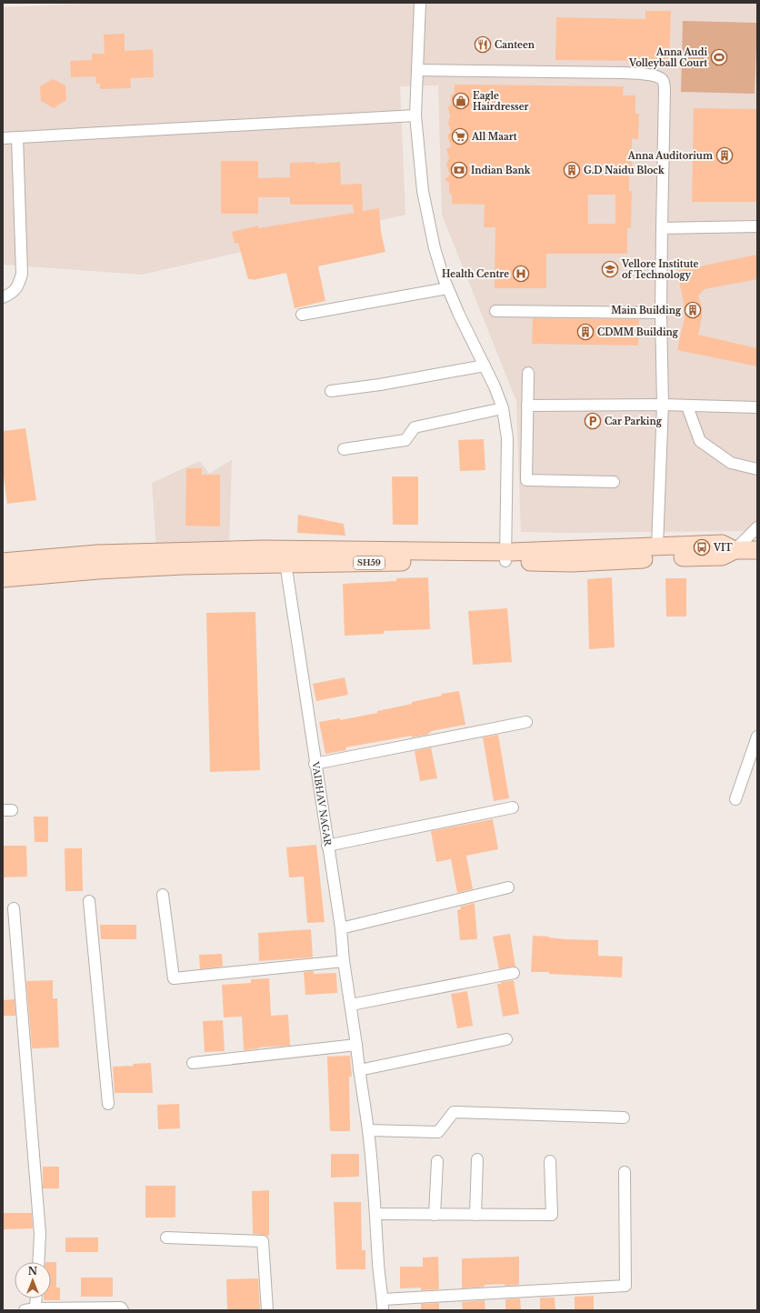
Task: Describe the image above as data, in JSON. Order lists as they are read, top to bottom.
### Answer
{
  "streets": {
    "main road": ["SH59"],
    "street": ["VAIBHAV NAGAR"]
  },
  "crossings": [
    ["SH59", "VAIBHAV NAGAR"]
  ],
  "places": {
    "restaurant": ["Canteen"],
    "sports": ["Anna Audi Volleyball Court"],
    "shop": ["Eagle Hairdresser"],
    "supermarket": ["All Maart"],
    "building": [
      "Anna Auditorium",
      "G.D Naidu Block",
      "Main Building",
      "CDMM Building"
    ],
    "bank": ["Indian Bank"],
    "school or university": ["Vellore Institute of Technology"],
    "hospital": ["Health Centre"],
    "parking": ["Car Parking"],
    "bus stop": ["VIT"]
  },
  "north": "top"
}
